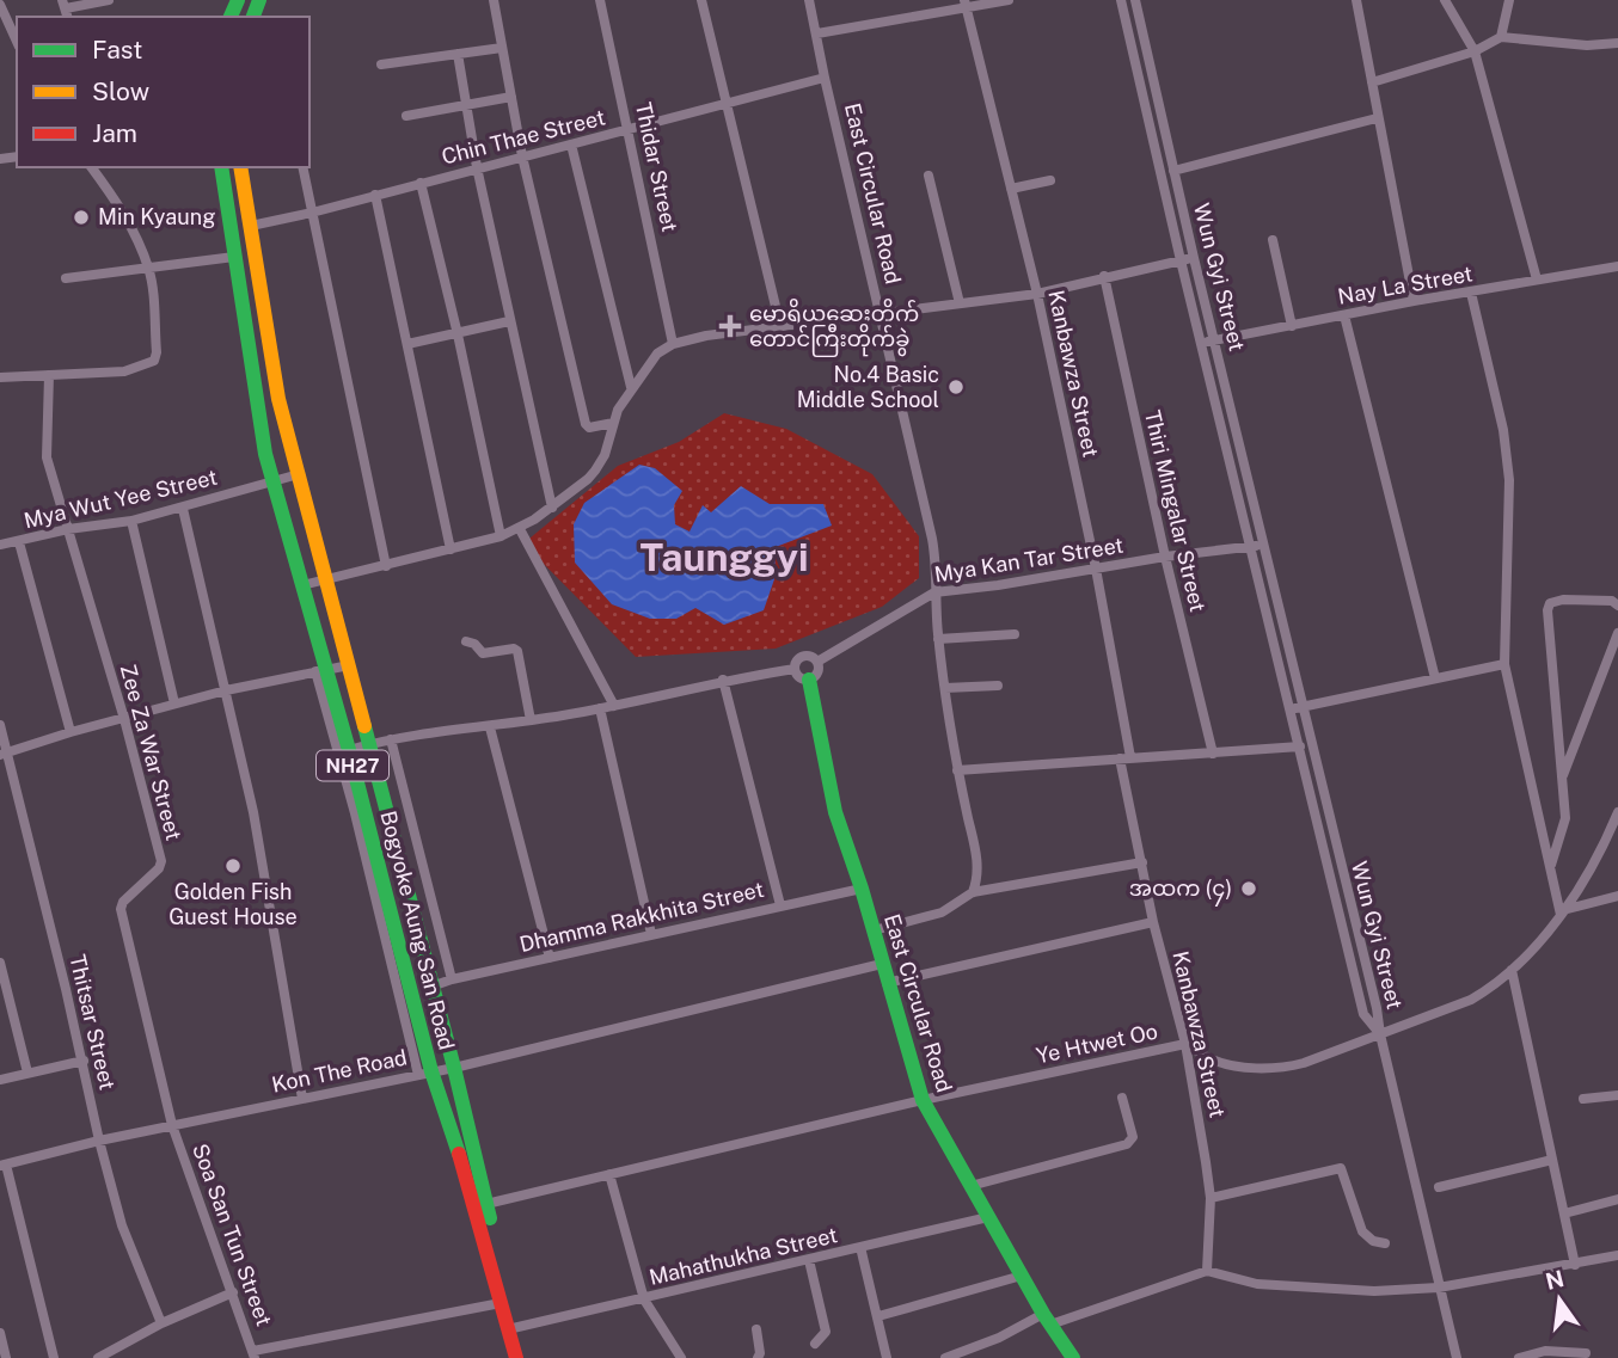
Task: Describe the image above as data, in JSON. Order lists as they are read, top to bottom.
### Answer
{
  "streets": {
    "main road": ["East Circular Road", "NH27", "Bogyoke Aung San Road"],
    "street": [
      "Chin Thae Street",
      "Thidar Street",
      "Wun Gyi Street",
      "Nay La Street",
      "Kanbawza Street",
      "Mya Wut Yee Street",
      "Thiri Mingalar Street",
      "Mya Kan Tar Street",
      "Zee Za War Street",
      "Dhamma Rakkhita Street",
      "Thitsar Street",
      "Ye Htwet Oo",
      "Kon The Road",
      "Soa San Tun Street",
      "Mahathukha Street"
    ]
  },
  "crossings": [
    ["Chin Thae Street", "Thidar Street"],
    ["Chin Thae Street", "East Circular Road"],
    ["Chin Thae Street", "Bogyoke Aung San Road"],
    ["East Circular Road", "Mya Kan Tar Street"],
    ["East Circular Road", "Dhamma Rakkhita Street"],
    ["East Circular Road", "Ye Htwet Oo"],
    ["East Circular Road", "Kon The Road"],
    ["East Circular Road", "Mahathukha Street"],
    ["Wun Gyi Street", "Nay La Street"],
    ["Wun Gyi Street", "Mya Kan Tar Street"],
    ["Wun Gyi Street", "Ye Htwet Oo"],
    ["Kanbawza Street", "Mya Kan Tar Street"],
    ["Kanbawza Street", "Ye Htwet Oo"],
    ["Mya Wut Yee Street", "Zee Za War Street"],
    ["Mya Wut Yee Street", "Bogyoke Aung San Road"],
    ["Thiri Mingalar Street", "Mya Kan Tar Street"],
    ["Mya Kan Tar Street", "Bogyoke Aung San Road"],
    ["Zee Za War Street", "Kon The Road"],
    ["Zee Za War Street", "Soa San Tun Street"],
    ["Dhamma Rakkhita Street", "Bogyoke Aung San Road"],
    ["Bogyoke Aung San Road", "Ye Htwet Oo"],
    ["Bogyoke Aung San Road", "Kon The Road"],
    ["Bogyoke Aung San Road", "Mahathukha Street"],
    ["Thitsar Street", "Kon The Road"],
    ["Kon The Road", "Soa San Tun Street"]
  ],
  "districts": ["Taunggyi"],
  "places": {
    "other": [
      "Min Kyaung",
      "No.4 Basic Middle School",
      "Golden Fish Guest House",
      "အထက (၄)"
    ],
    "health": ["မောရိယဆေးတိုက် တောင်ကြီးတိုက်ခွဲ"]
  },
  "legend": ["Fast", "Slow", "Jam"],
  "north": "top"
}
